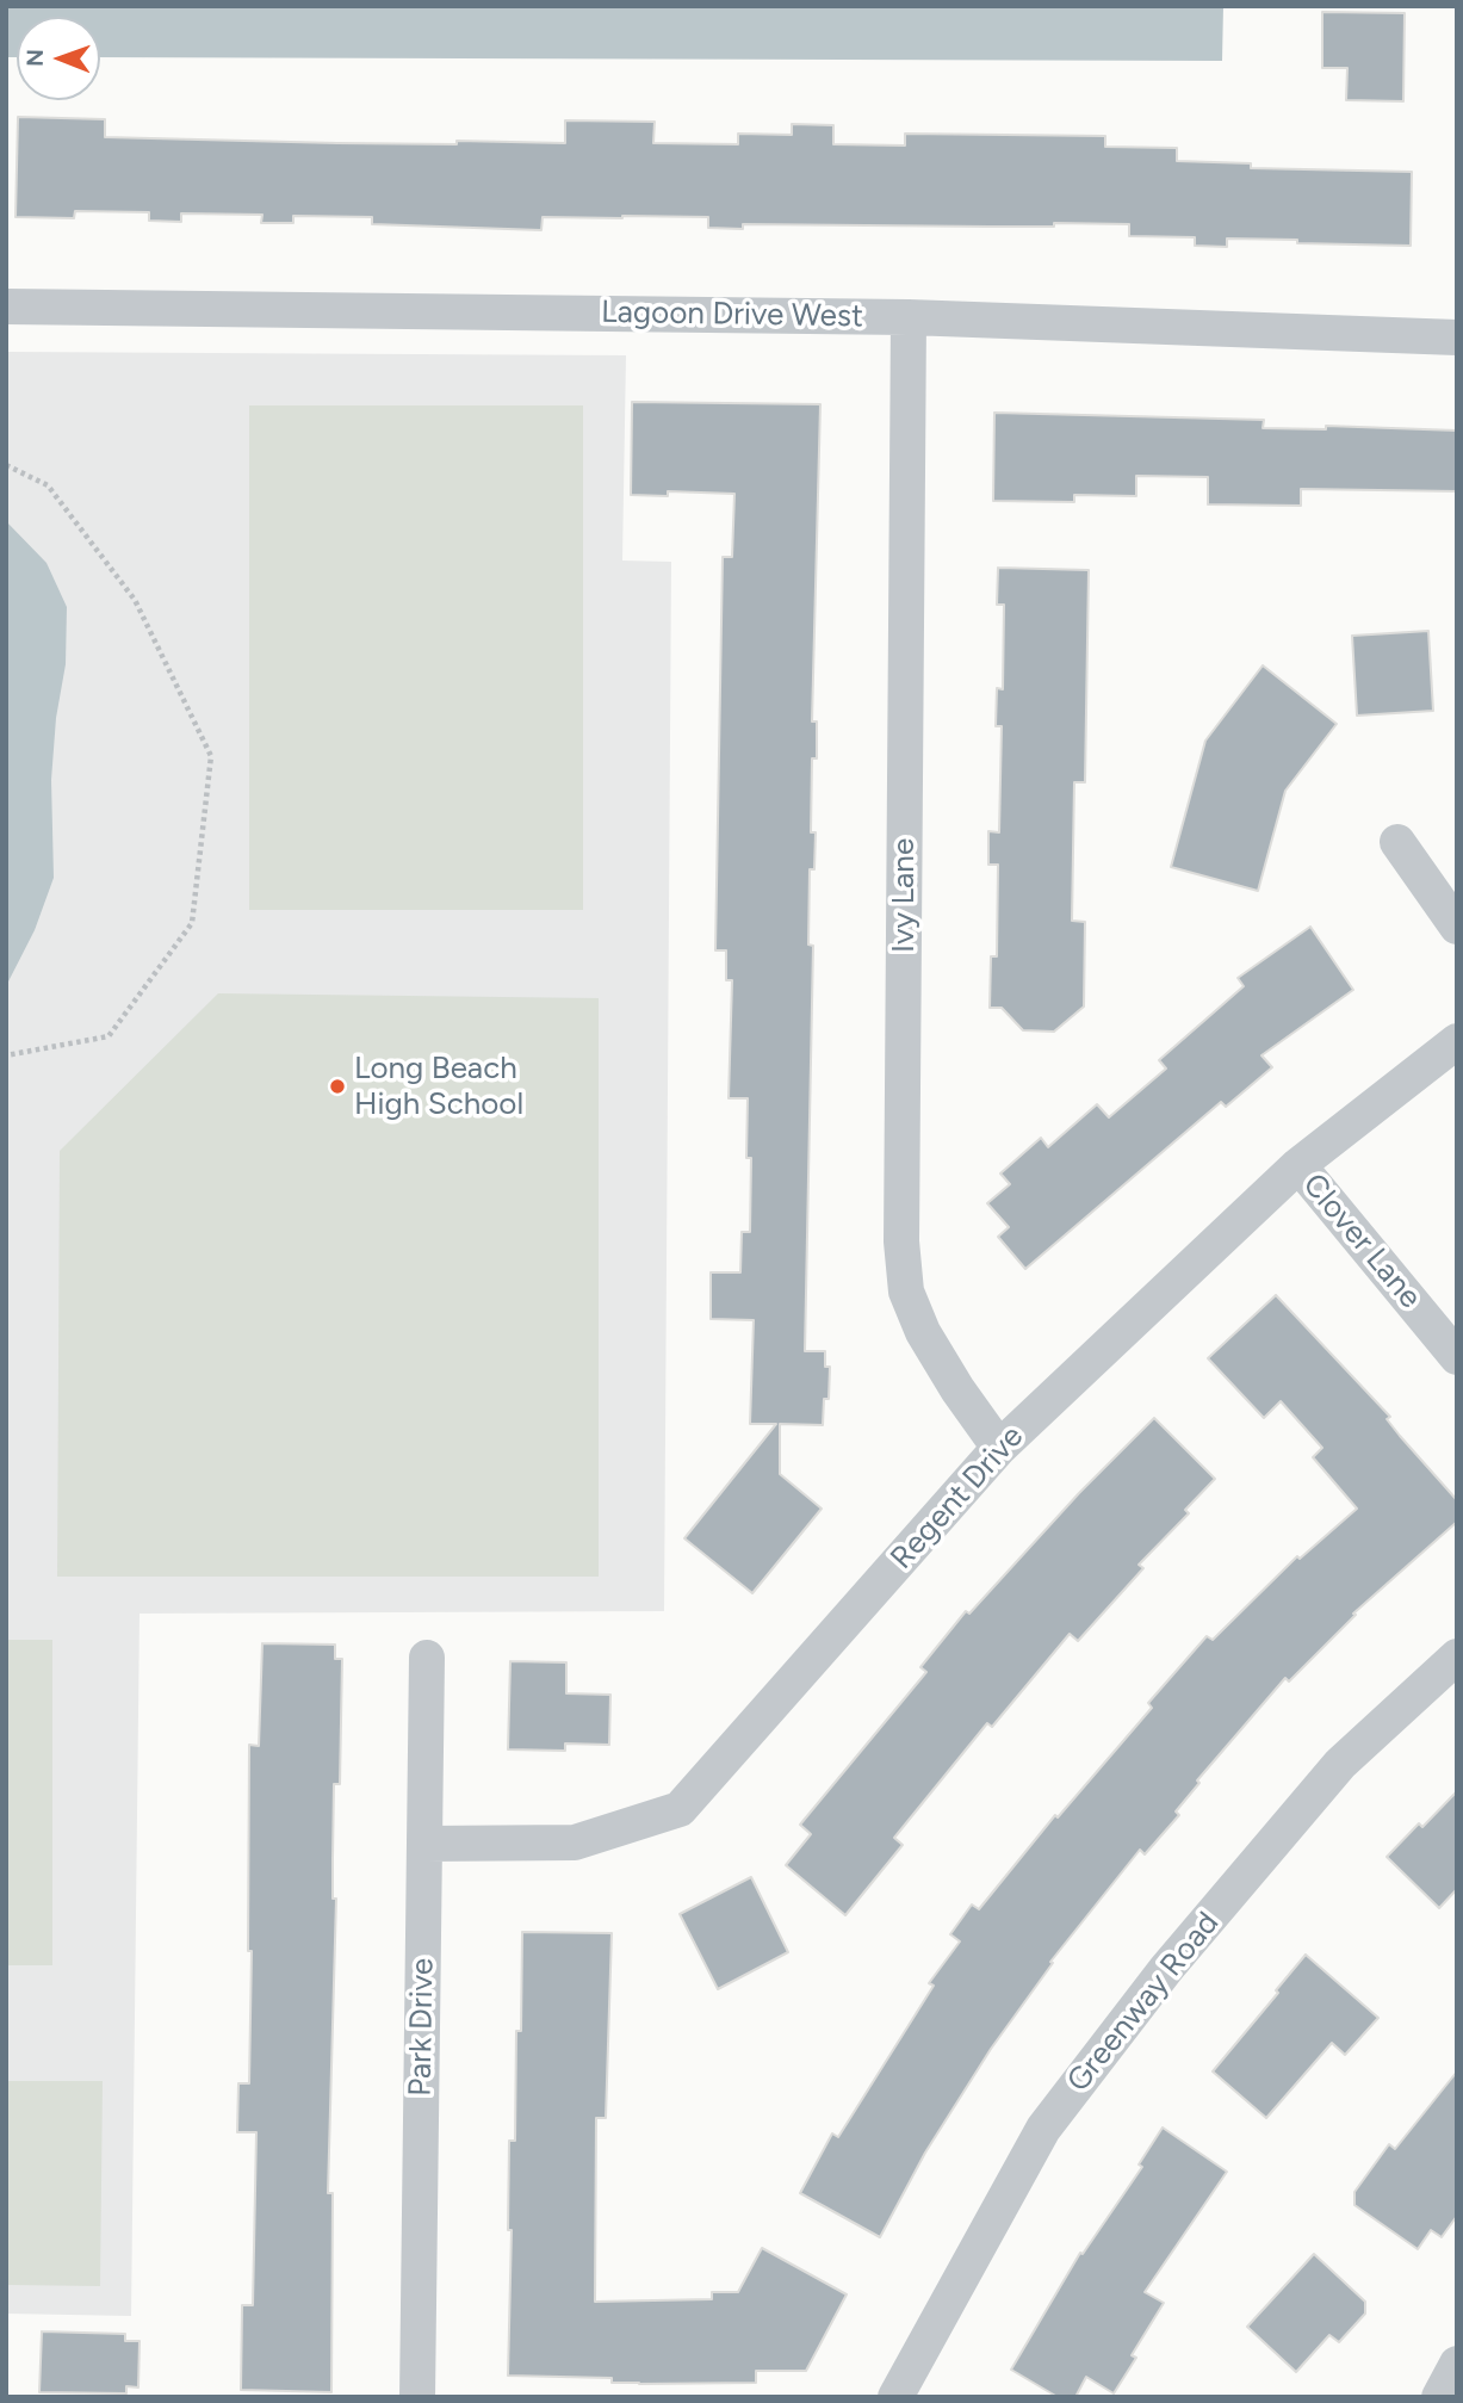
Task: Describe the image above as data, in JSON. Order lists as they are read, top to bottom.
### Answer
{
  "streets": {
    "street": [
      "Lagoon Drive West",
      "Ivy Lane",
      "Clover Lane",
      "Regent Drive",
      "Greenway Road",
      "Park Drive"
    ]
  },
  "crossings": [
    ["Lagoon Drive West", "Ivy Lane"],
    ["Ivy Lane", "Regent Drive"],
    ["Clover Lane", "Regent Drive"],
    ["Regent Drive", "Park Drive"]
  ],
  "places": ["Long Beach High School"],
  "north": "left"
}
